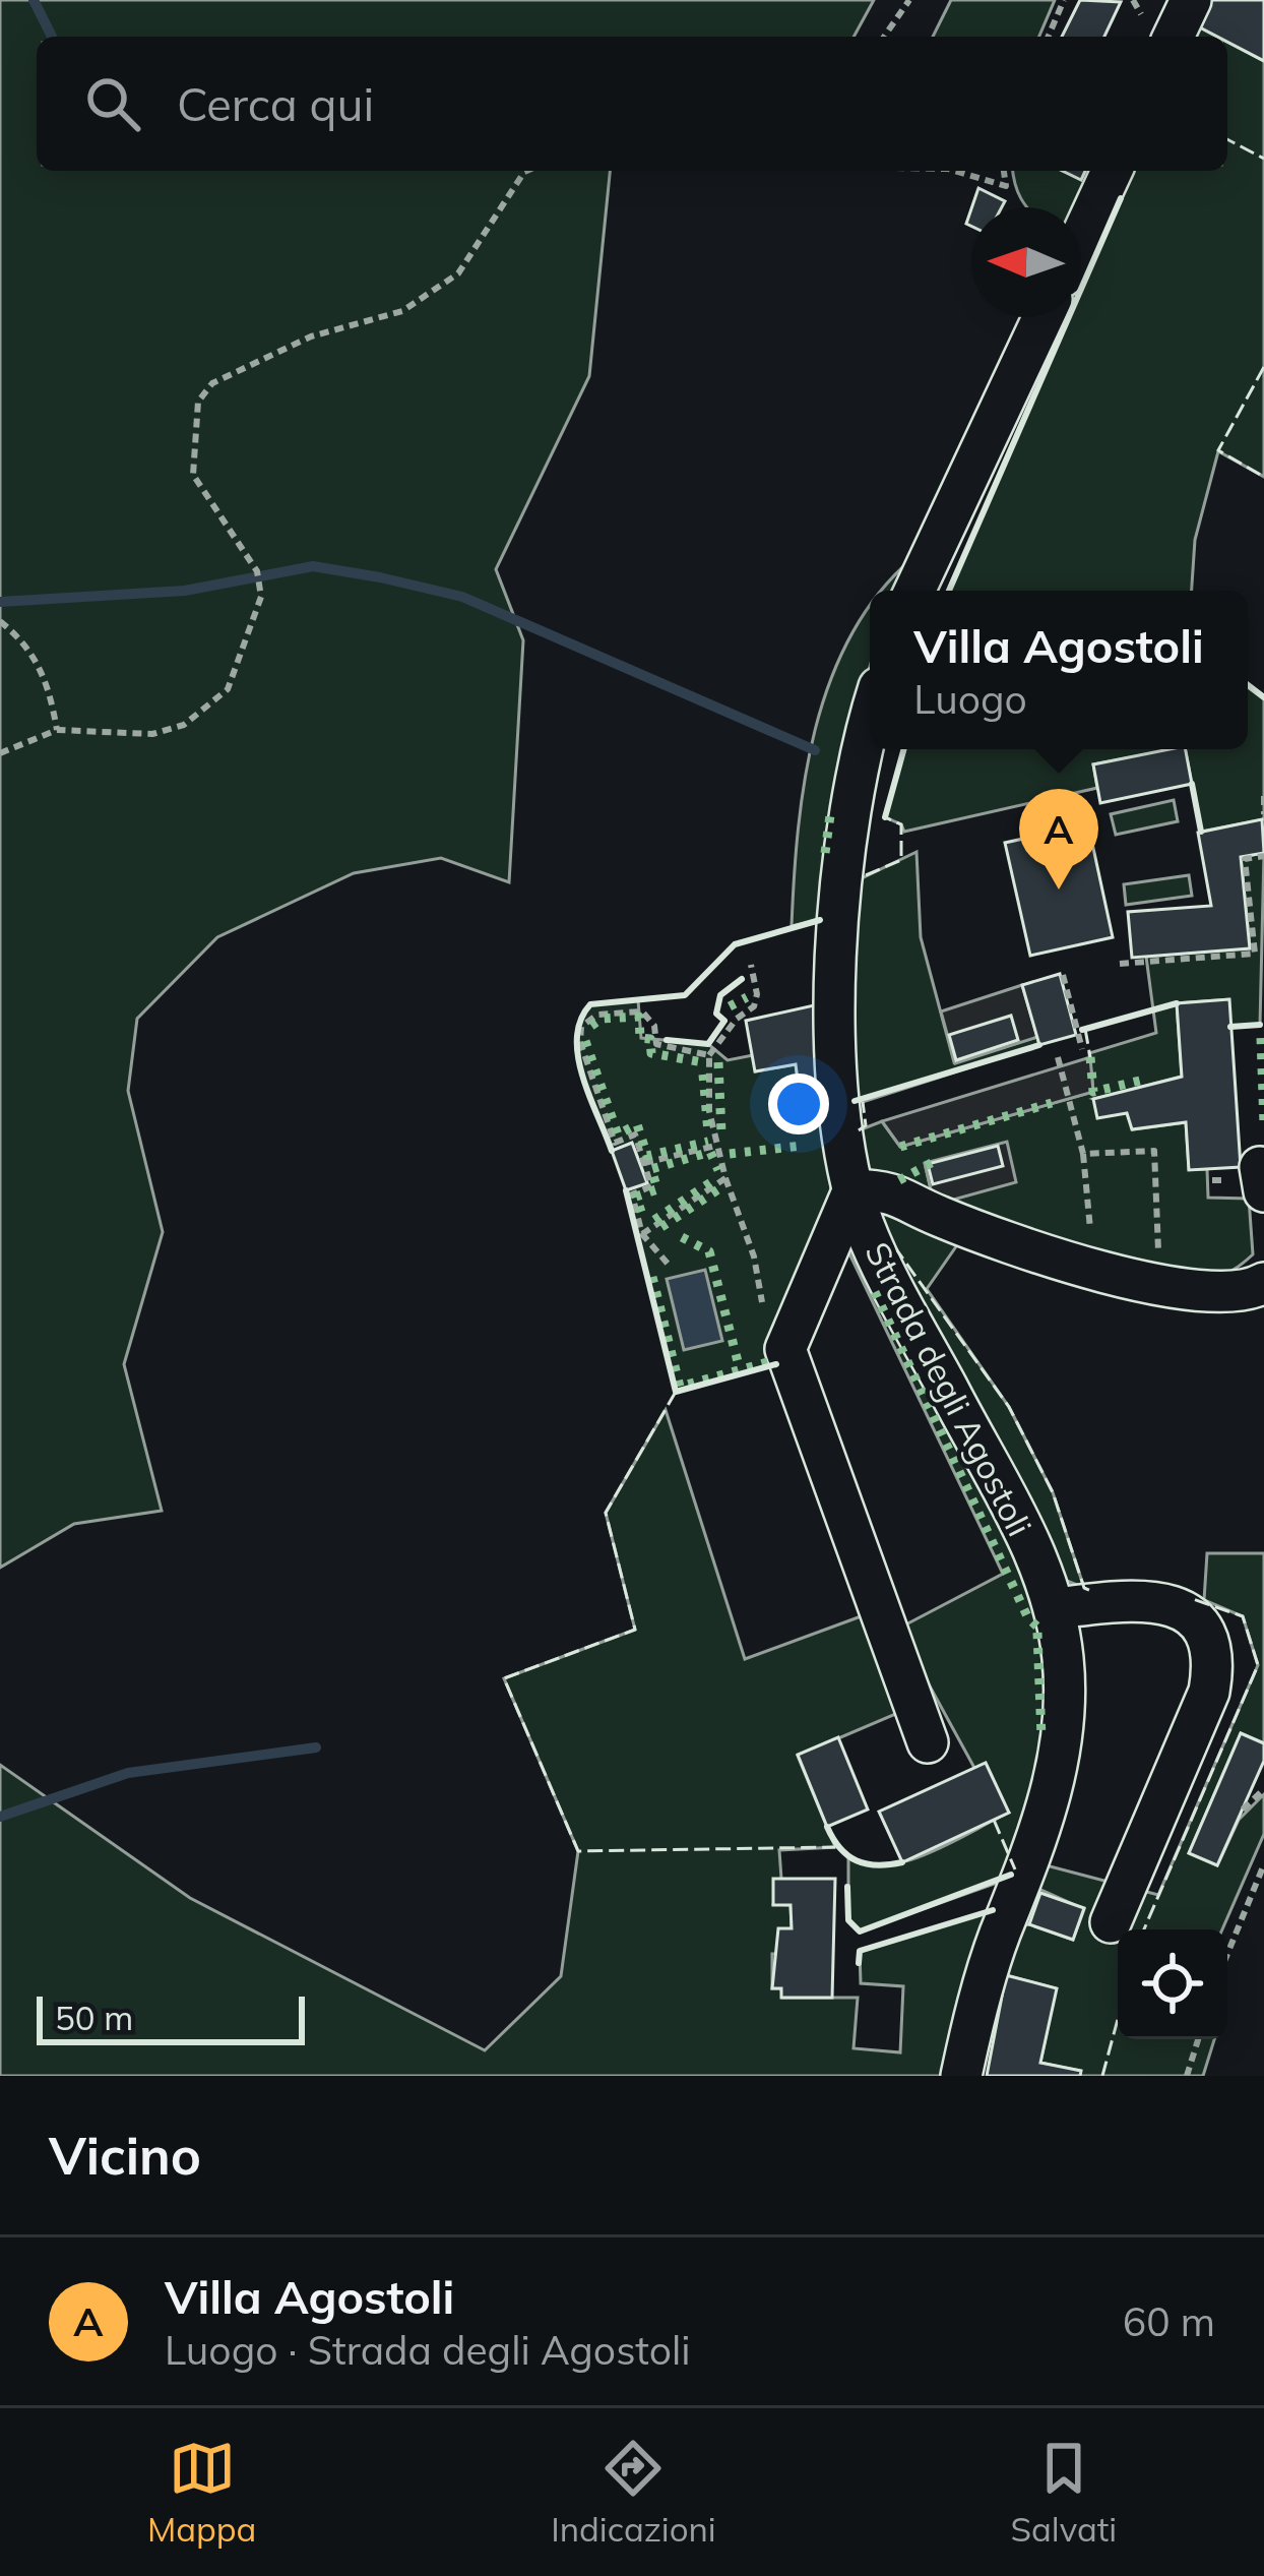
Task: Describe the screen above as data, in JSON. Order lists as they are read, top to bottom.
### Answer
{
  "streets": {
    "street": ["Strada degli Agostoli"]
  },
  "scale_bar": "50 m",
  "north": "left",
  "page": {
    "search": "Cerca qui",
    "popup": ["Villa Agostoli", "Luogo"],
    "pins": "A",
    "scale": "50 m",
    "heading": "Vicino",
    "list": [
      {
        "mark": "A",
        "name": "Villa Agostoli",
        "note": "Luogo · Strada degli Agostoli",
        "value": "60 m"
      }
    ],
    "nav": ["Mappa", "Indicazioni", "Salvati"]
  }
}
